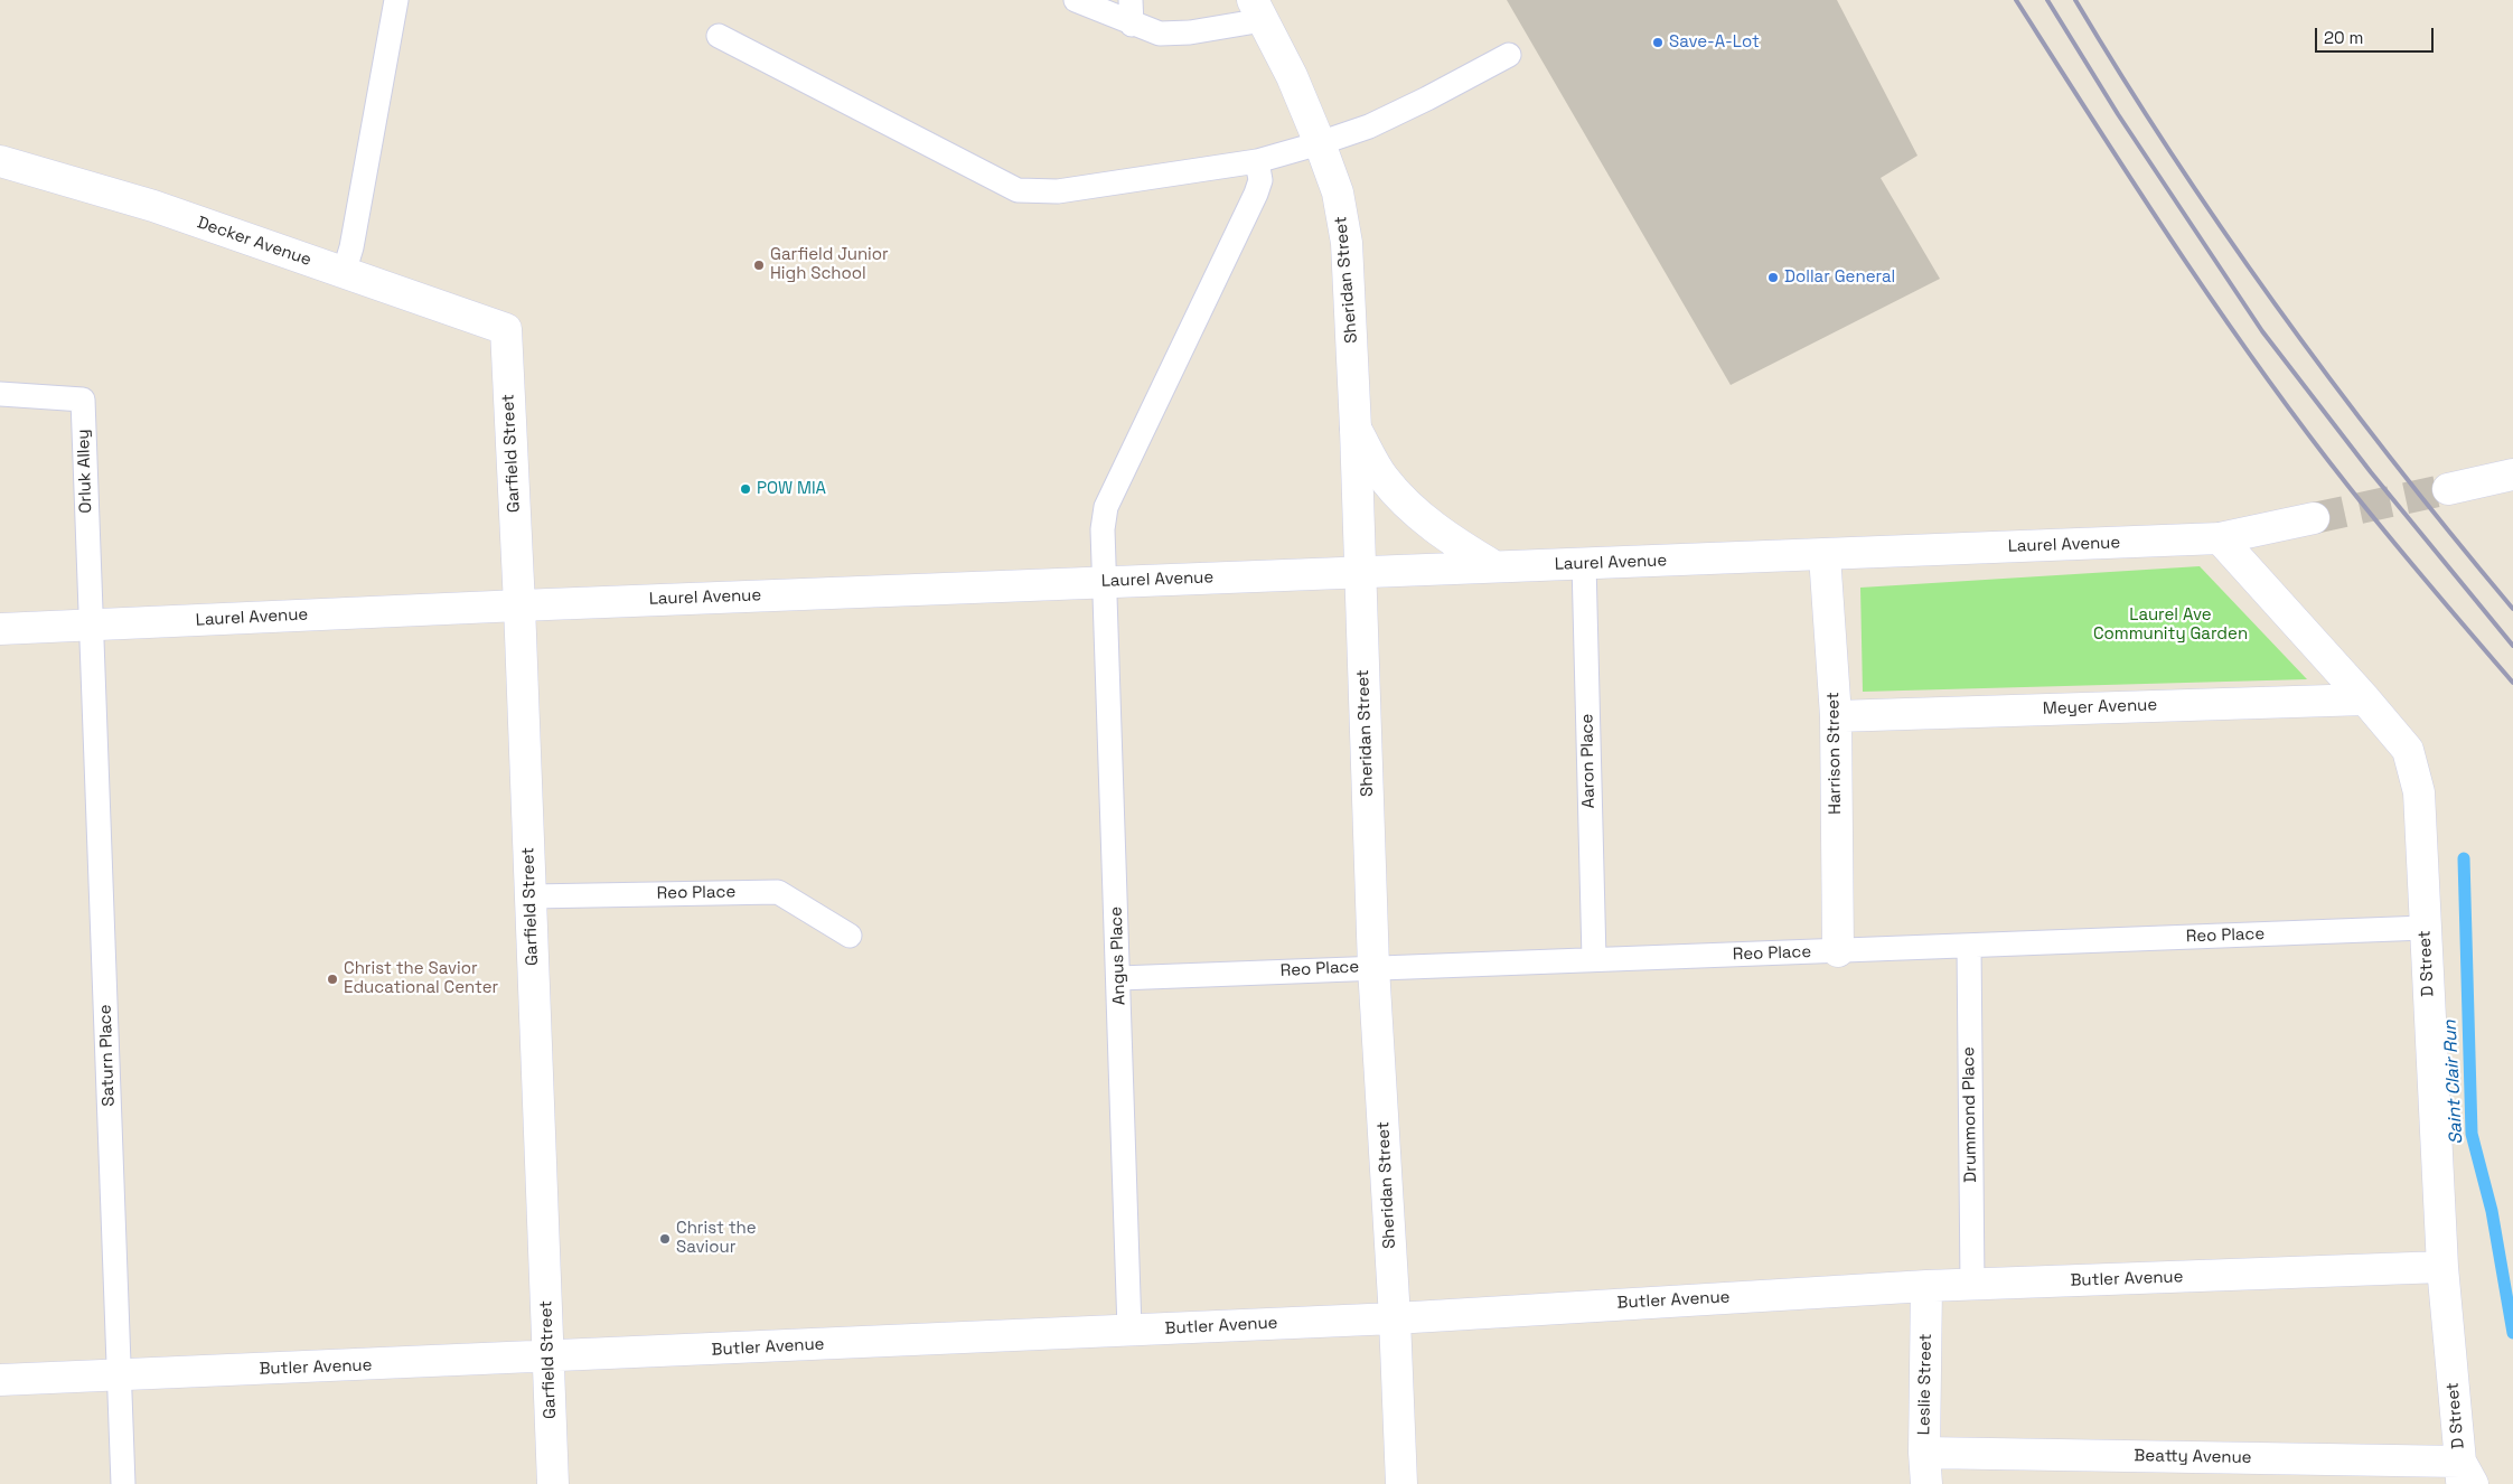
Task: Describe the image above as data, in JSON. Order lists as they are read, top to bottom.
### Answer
{
  "streets": {
    "street": [
      "Decker Avenue",
      "Sheridan Street",
      "Garfield Street",
      "Laurel Avenue",
      "Meyer Avenue",
      "Harrison Street",
      "D Street",
      "Butler Avenue",
      "Leslie Street",
      "Beatty Avenue"
    ],
    "lane": [
      "Orluk Alley",
      "Aaron Place",
      "Reo Place",
      "Angus Place",
      "Saturn Place",
      "Drummond Place"
    ]
  },
  "crossings": [
    ["Decker Avenue", "Garfield Street"],
    ["Sheridan Street", "Laurel Avenue"],
    ["Sheridan Street", "Reo Place"],
    ["Sheridan Street", "Butler Avenue"],
    ["Garfield Street", "Laurel Avenue"],
    ["Garfield Street", "Reo Place"],
    ["Garfield Street", "Butler Avenue"],
    ["Orluk Alley", "Laurel Avenue"],
    ["Orluk Alley", "Saturn Place"],
    ["Laurel Avenue", "Harrison Street"],
    ["Laurel Avenue", "Aaron Place"],
    ["Laurel Avenue", "Angus Place"],
    ["Laurel Avenue", "D Street"],
    ["Laurel Avenue", "Saturn Place"],
    ["Meyer Avenue", "Harrison Street"],
    ["Meyer Avenue", "D Street"],
    ["Harrison Street", "Reo Place"],
    ["Aaron Place", "Reo Place"],
    ["Reo Place", "Angus Place"],
    ["Reo Place", "D Street"],
    ["Reo Place", "Drummond Place"],
    ["Angus Place", "Butler Avenue"],
    ["D Street", "Butler Avenue"],
    ["D Street", "Beatty Avenue"],
    ["Saturn Place", "Butler Avenue"],
    ["Drummond Place", "Butler Avenue"],
    ["Butler Avenue", "Leslie Street"],
    ["Leslie Street", "Beatty Avenue"]
  ],
  "water": ["Saint Clair Run"],
  "parks": ["Laurel Ave Community Garden"],
  "places": [
    "Save-A-Lot",
    "Garfield Junior High School",
    "Dollar General",
    "POW MIA",
    "Christ the Savior Educational Center",
    "Christ the Saviour"
  ],
  "scale_bar": "20 m"
}
